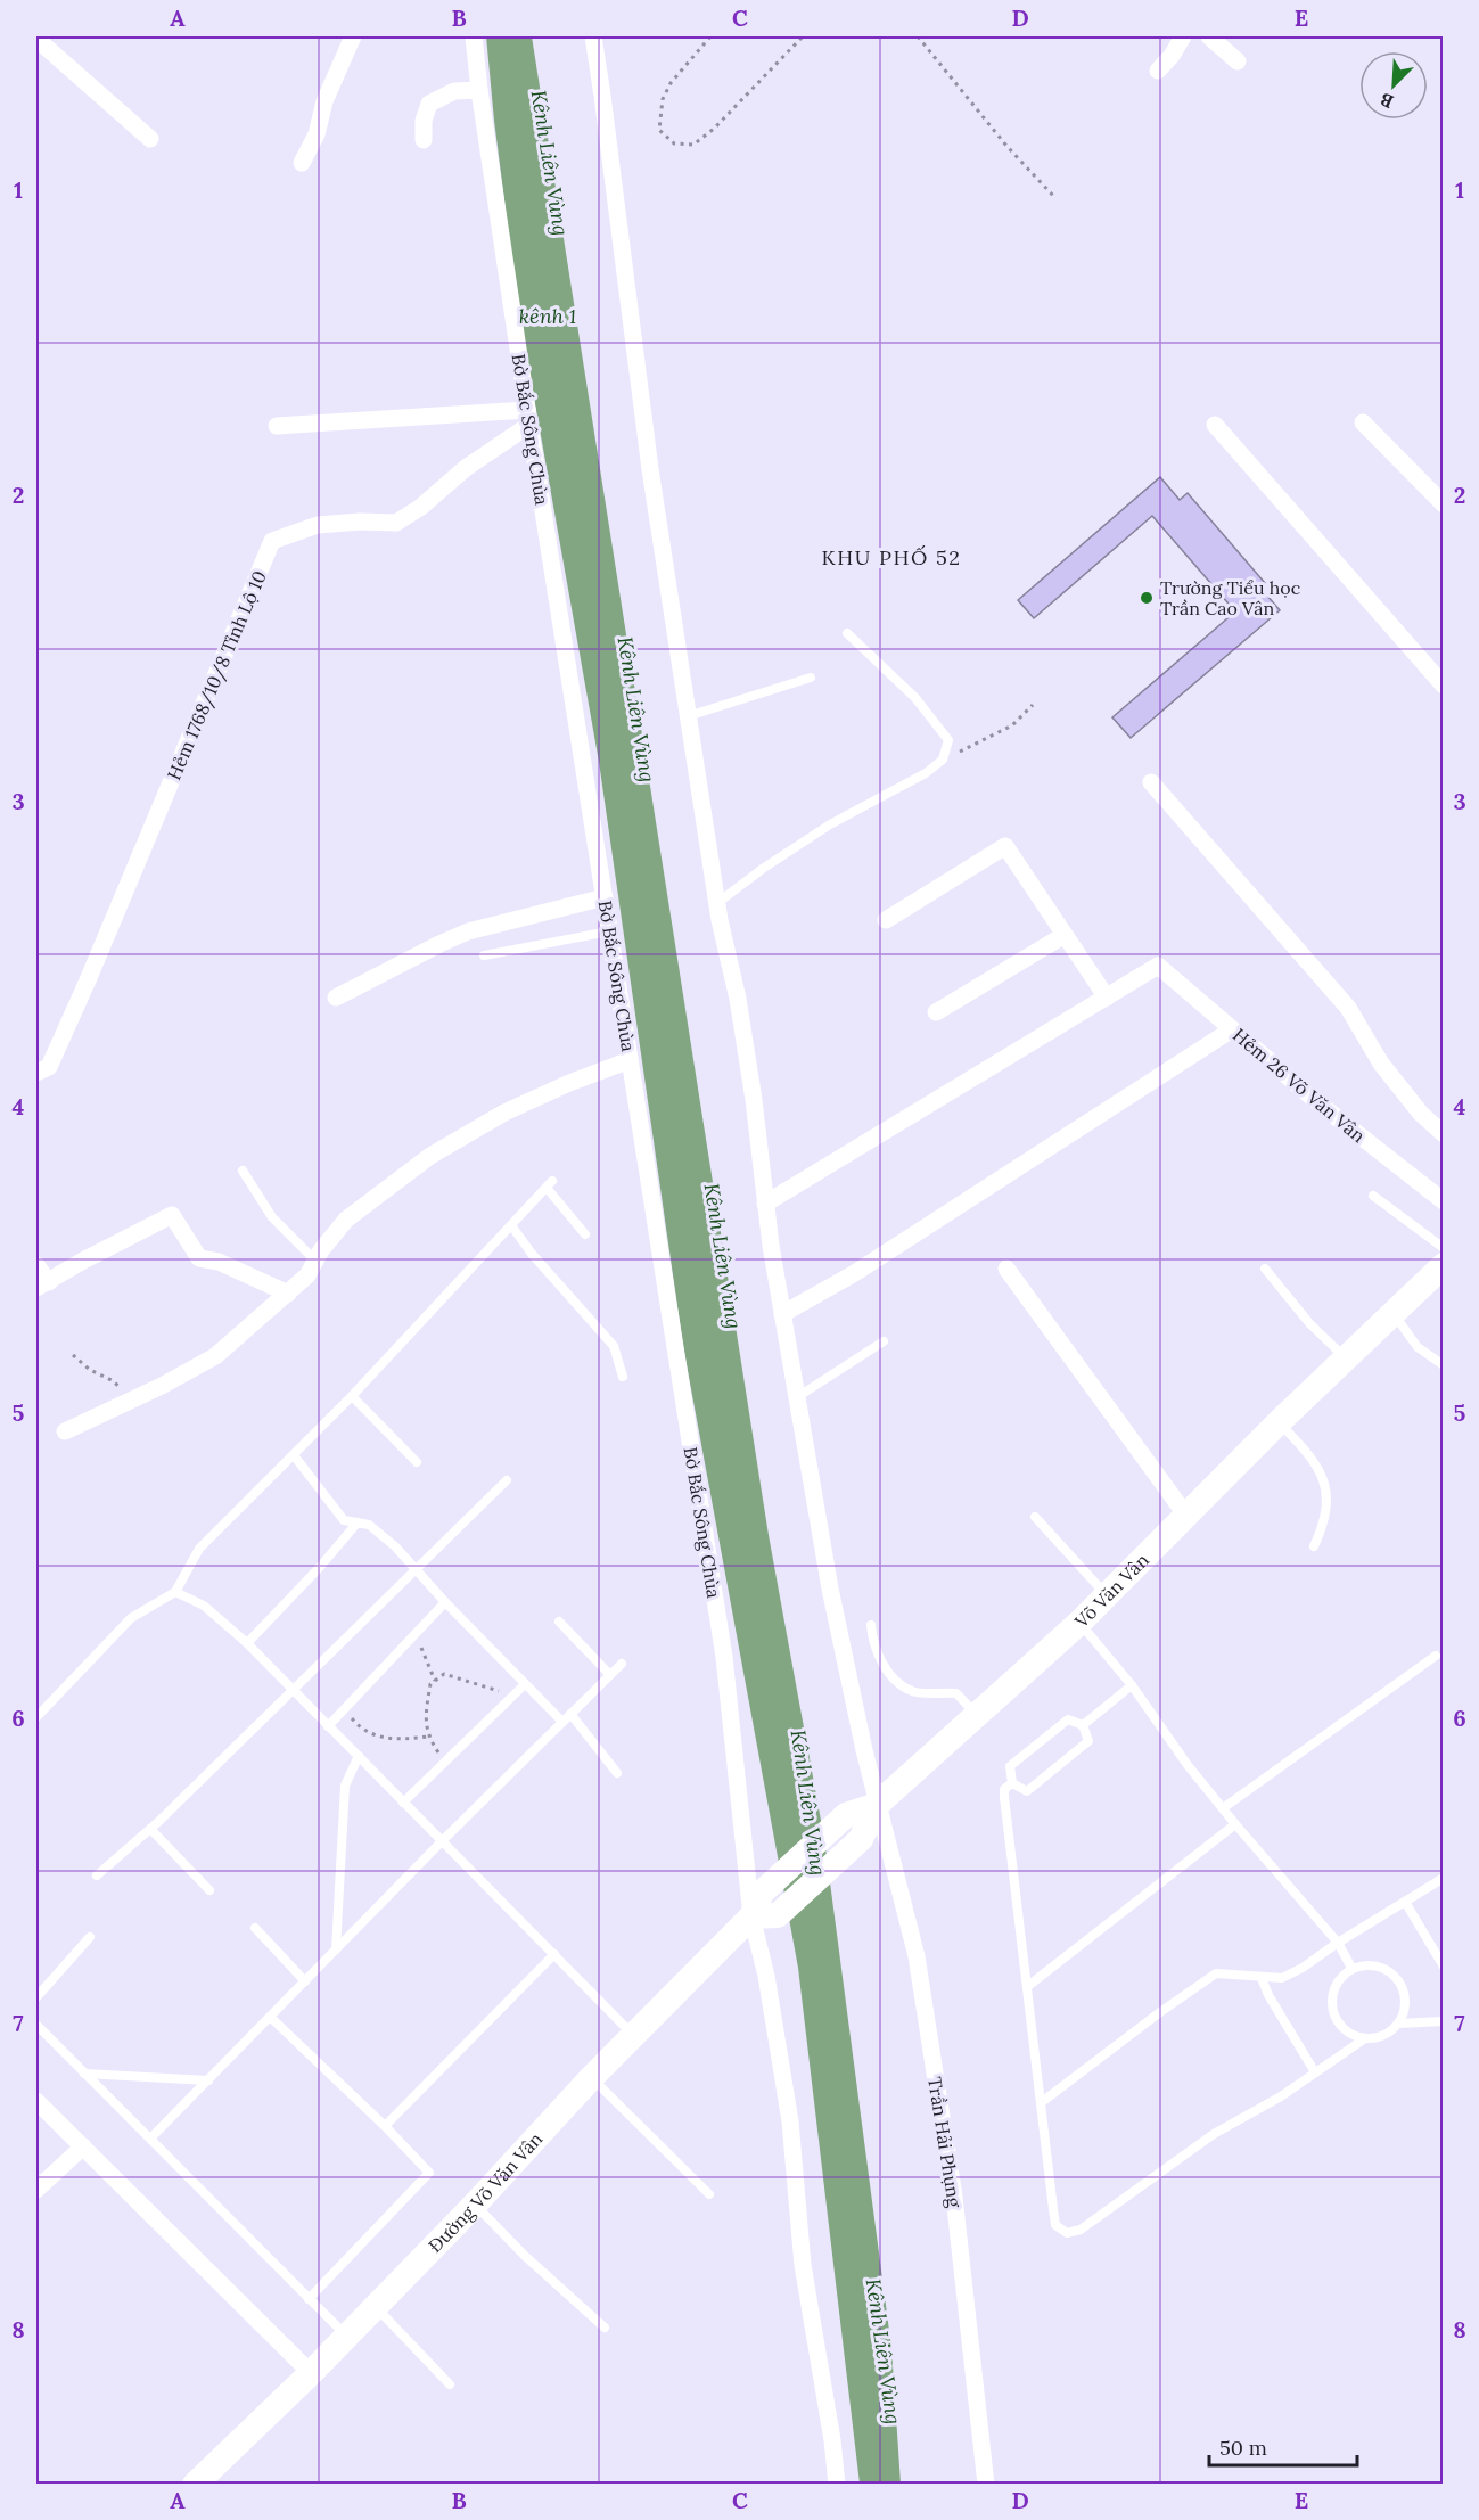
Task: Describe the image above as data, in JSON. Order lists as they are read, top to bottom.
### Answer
{
  "streets": {
    "street": [
      "Bờ Bắc Sông Chùa",
      "Hẻm 1768/10/8 Tỉnh Lộ 10",
      "Hẻm 26 Võ Văn Vân",
      "Võ Văn Vân",
      "Trần Hải Phụng",
      "Đường Võ Văn Vân"
    ]
  },
  "crossings": [
    ["Bờ Bắc Sông Chùa", "Hẻm 1768/10/8 Tỉnh Lộ 10"],
    ["Bờ Bắc Sông Chùa", "Đường Võ Văn Vân"],
    ["Võ Văn Vân", "Trần Hải Phụng"],
    ["Võ Văn Vân", "Đường Võ Văn Vân"]
  ],
  "districts": ["KHU PHỐ 52"],
  "water": ["Kênh Liên Vùng", "kênh 1"],
  "places": ["Trường Tiểu học Trần Cao Vân"],
  "scale_bar": "50 m",
  "north": "bottom left",
  "grid": {
    "columns": [
      "A",
      "B",
      "C",
      "D",
      "E"
    ],
    "rows": [
      "1",
      "2",
      "3",
      "4",
      "5",
      "6",
      "7",
      "8"
    ]
  }
}
